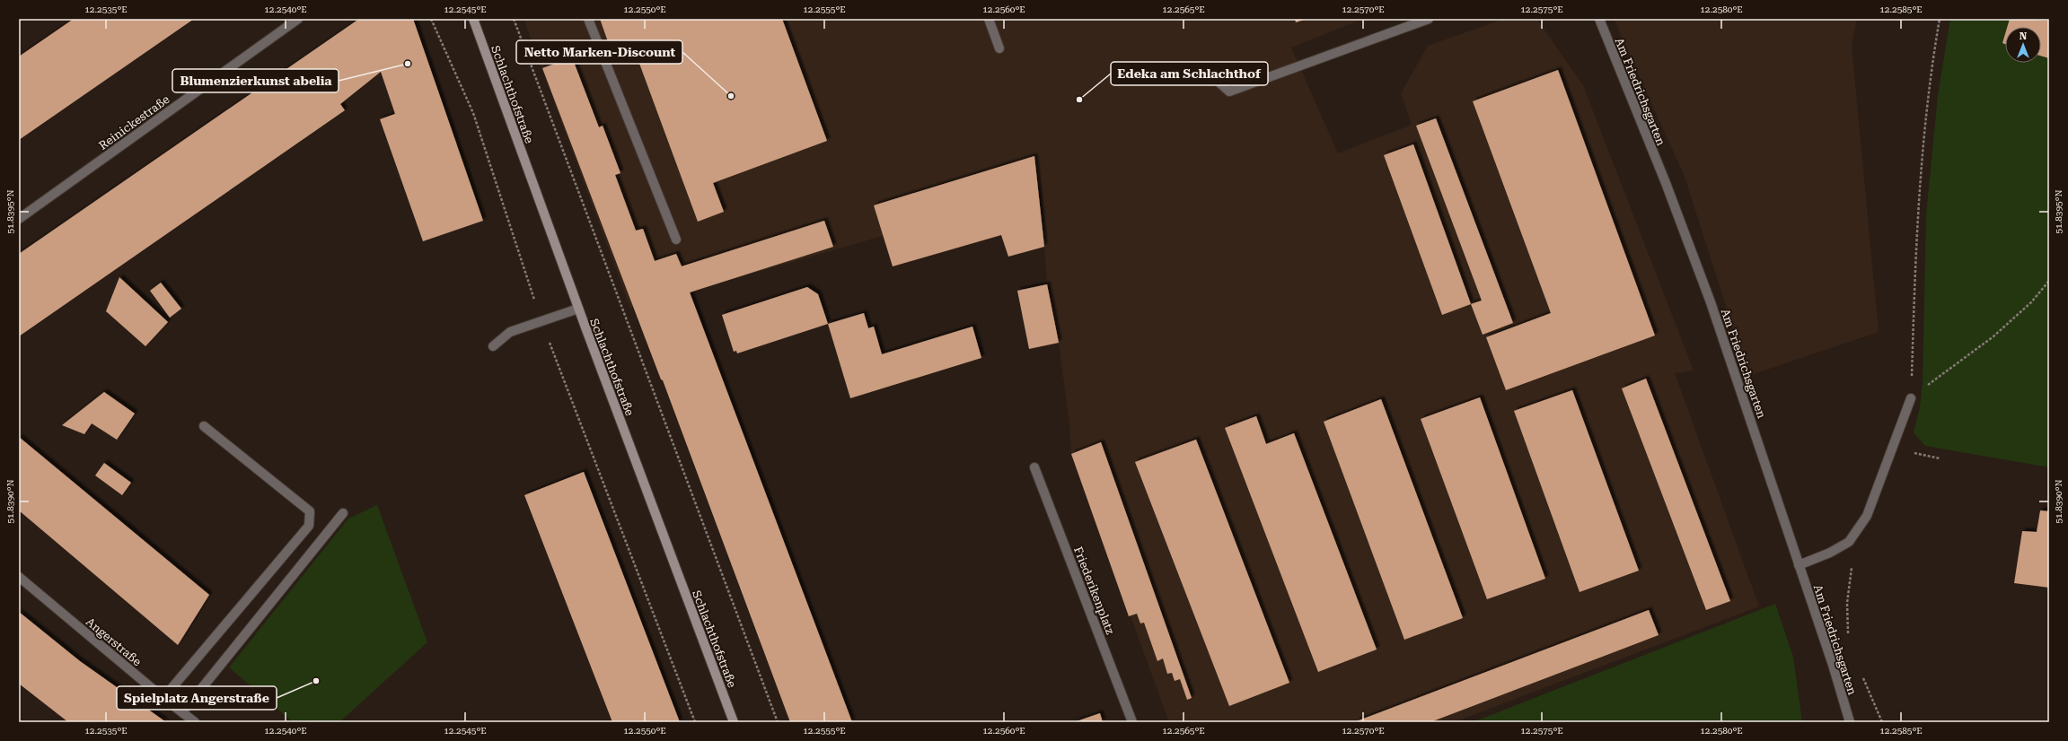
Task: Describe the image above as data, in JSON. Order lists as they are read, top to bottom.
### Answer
{
  "streets": {
    "main road": ["Schlachthofstraße"],
    "street": [
      "Am Friedrichsgarten",
      "Reinickestraße",
      "Friederikenplatz",
      "Angerstraße"
    ]
  },
  "places": [
    "Blumenzierkunst abelia",
    "Netto Marken-Discount",
    "Edeka am Schlachthof",
    "Spielplatz Angerstraße"
  ],
  "north": "top",
  "coordinates": [
    "12.2535°E",
    "12.2540°E",
    "12.2545°E",
    "12.2550°E",
    "12.2555°E",
    "12.2560°E",
    "12.2565°E",
    "12.2570°E",
    "12.2575°E",
    "12.2580°E",
    "12.2585°E",
    "51.8395°N",
    "51.8390°N"
  ]
}
